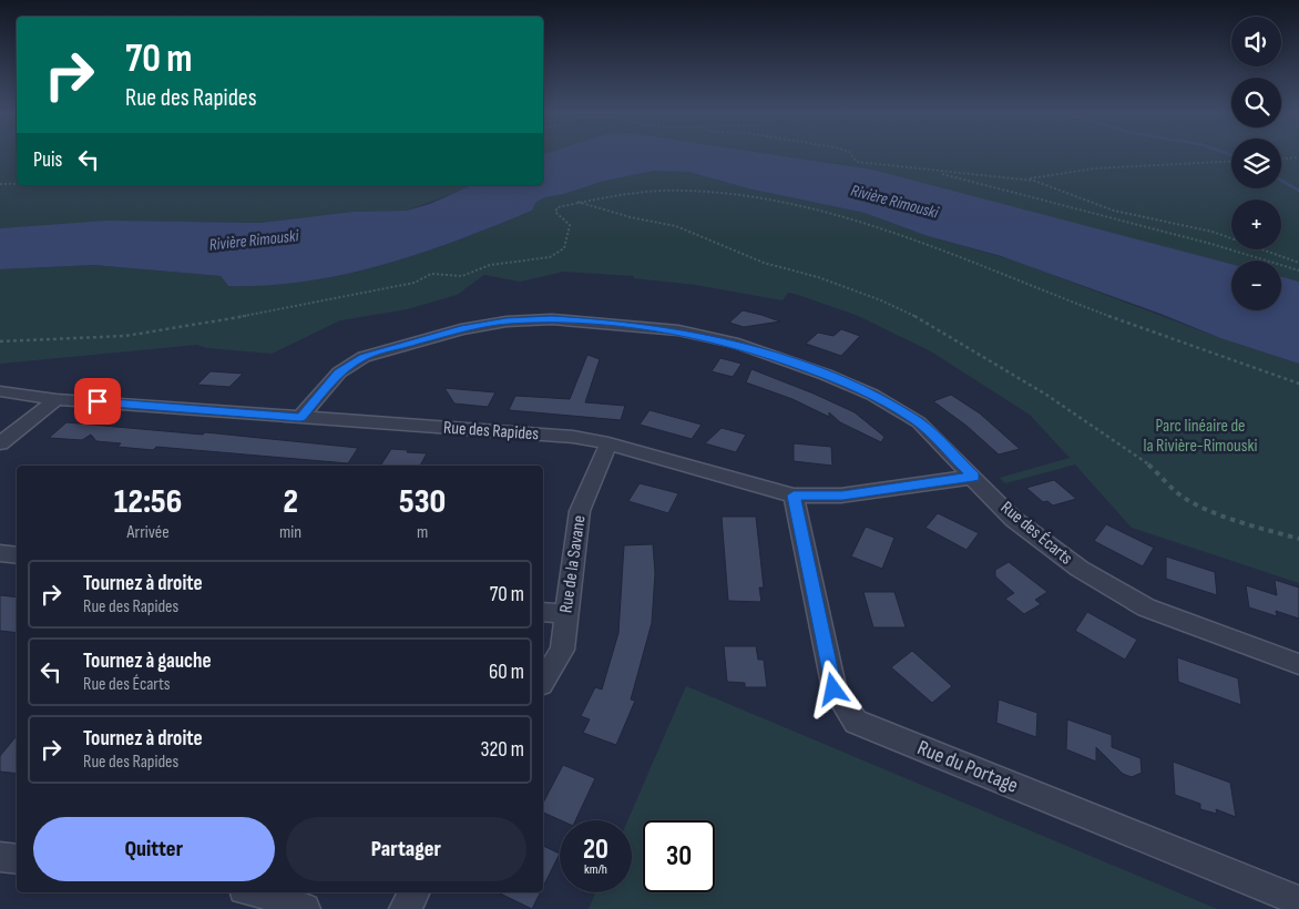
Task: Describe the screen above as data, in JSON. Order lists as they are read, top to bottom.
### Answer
{
  "streets": {
    "street": [
      "Rue des Rapides",
      "Rue des Écarts",
      "Rue de la Savane",
      "Rue du Portage"
    ]
  },
  "crossings": [
    ["Rue des Rapides", "Rue des Écarts"],
    ["Rue des Rapides", "Rue de la Savane"],
    ["Rue des Rapides", "Rue du Portage"]
  ],
  "water": ["Rivière Rimouski"],
  "parks": ["Parc linéaire de la Rivière-Rimouski"],
  "page": {
    "map_buttons": ["+", "−"],
    "turn": ["70 m", "Rue des Rapides"],
    "then": "Puis",
    "eta": [
      "12:56",
      "Arrivée",
      "2",
      "min",
      "530",
      "m"
    ],
    "list": [
      {
        "name": "Tournez à droite",
        "note": "Rue des Rapides",
        "value": "70 m"
      },
      {
        "name": "Tournez à gauche",
        "note": "Rue des Écarts",
        "value": "60 m"
      },
      {
        "name": "Tournez à droite",
        "note": "Rue des Rapides",
        "value": "320 m"
      }
    ],
    "buttons": ["Quitter", "Partager"],
    "speed": "20 km/h",
    "limit": "30"
  }
}
